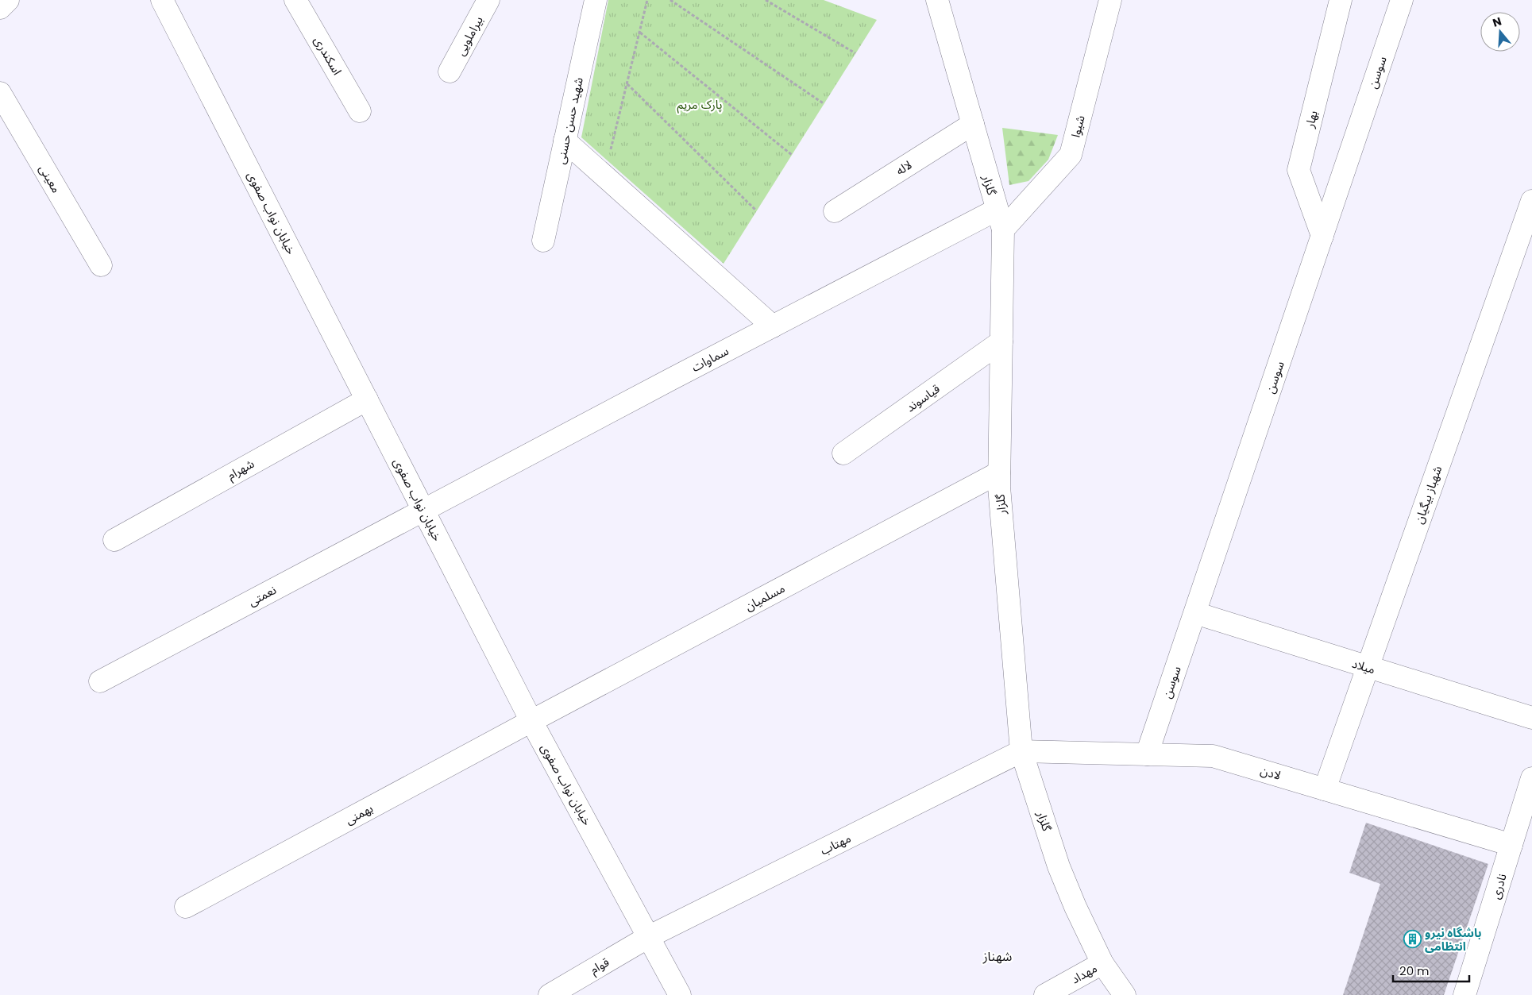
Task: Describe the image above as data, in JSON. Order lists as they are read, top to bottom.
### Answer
{
  "streets": {
    "street": [
      "بیراملویی",
      "اسکندری",
      "سوسن",
      "بهار",
      "شهید حسن حسنی",
      "شیوا",
      "لاله",
      "معینی",
      "گلزار",
      "خیابان نواب صفوی",
      "سماوات",
      "قیاسوند",
      "شهرام",
      "شهباز بیگیان",
      "نعمتی",
      "مسلمیان",
      "میلاد",
      "لادن",
      "بهمنی",
      "مهتاب",
      "نادری",
      "قوام",
      "مهداد"
    ]
  },
  "crossings": [
    ["سوسن", "بهار"],
    ["سوسن", "میلاد"],
    ["سوسن", "لادن"],
    ["شیوا", "گلزار"],
    ["لاله", "گلزار"],
    ["گلزار", "سماوات"],
    ["گلزار", "قیاسوند"],
    ["گلزار", "مسلمیان"],
    ["گلزار", "لادن"],
    ["گلزار", "مهتاب"],
    ["گلزار", "مهداد"],
    ["خیابان نواب صفوی", "سماوات"],
    ["خیابان نواب صفوی", "شهرام"],
    ["خیابان نواب صفوی", "نعمتی"],
    ["خیابان نواب صفوی", "مسلمیان"],
    ["خیابان نواب صفوی", "بهمنی"],
    ["خیابان نواب صفوی", "مهتاب"],
    ["خیابان نواب صفوی", "قوام"],
    ["سماوات", "نعمتی"],
    ["شهباز بیگیان", "میلاد"],
    ["شهباز بیگیان", "لادن"],
    ["مسلمیان", "بهمنی"],
    ["لادن", "مهتاب"],
    ["لادن", "نادری"],
    ["مهتاب", "قوام"]
  ],
  "districts": ["شهناز"],
  "parks": ["پارک مریم"],
  "places": {
    "building": ["باشگاه نیرو انتظامی"]
  },
  "scale_bar": "20 m",
  "north": "top"
}
